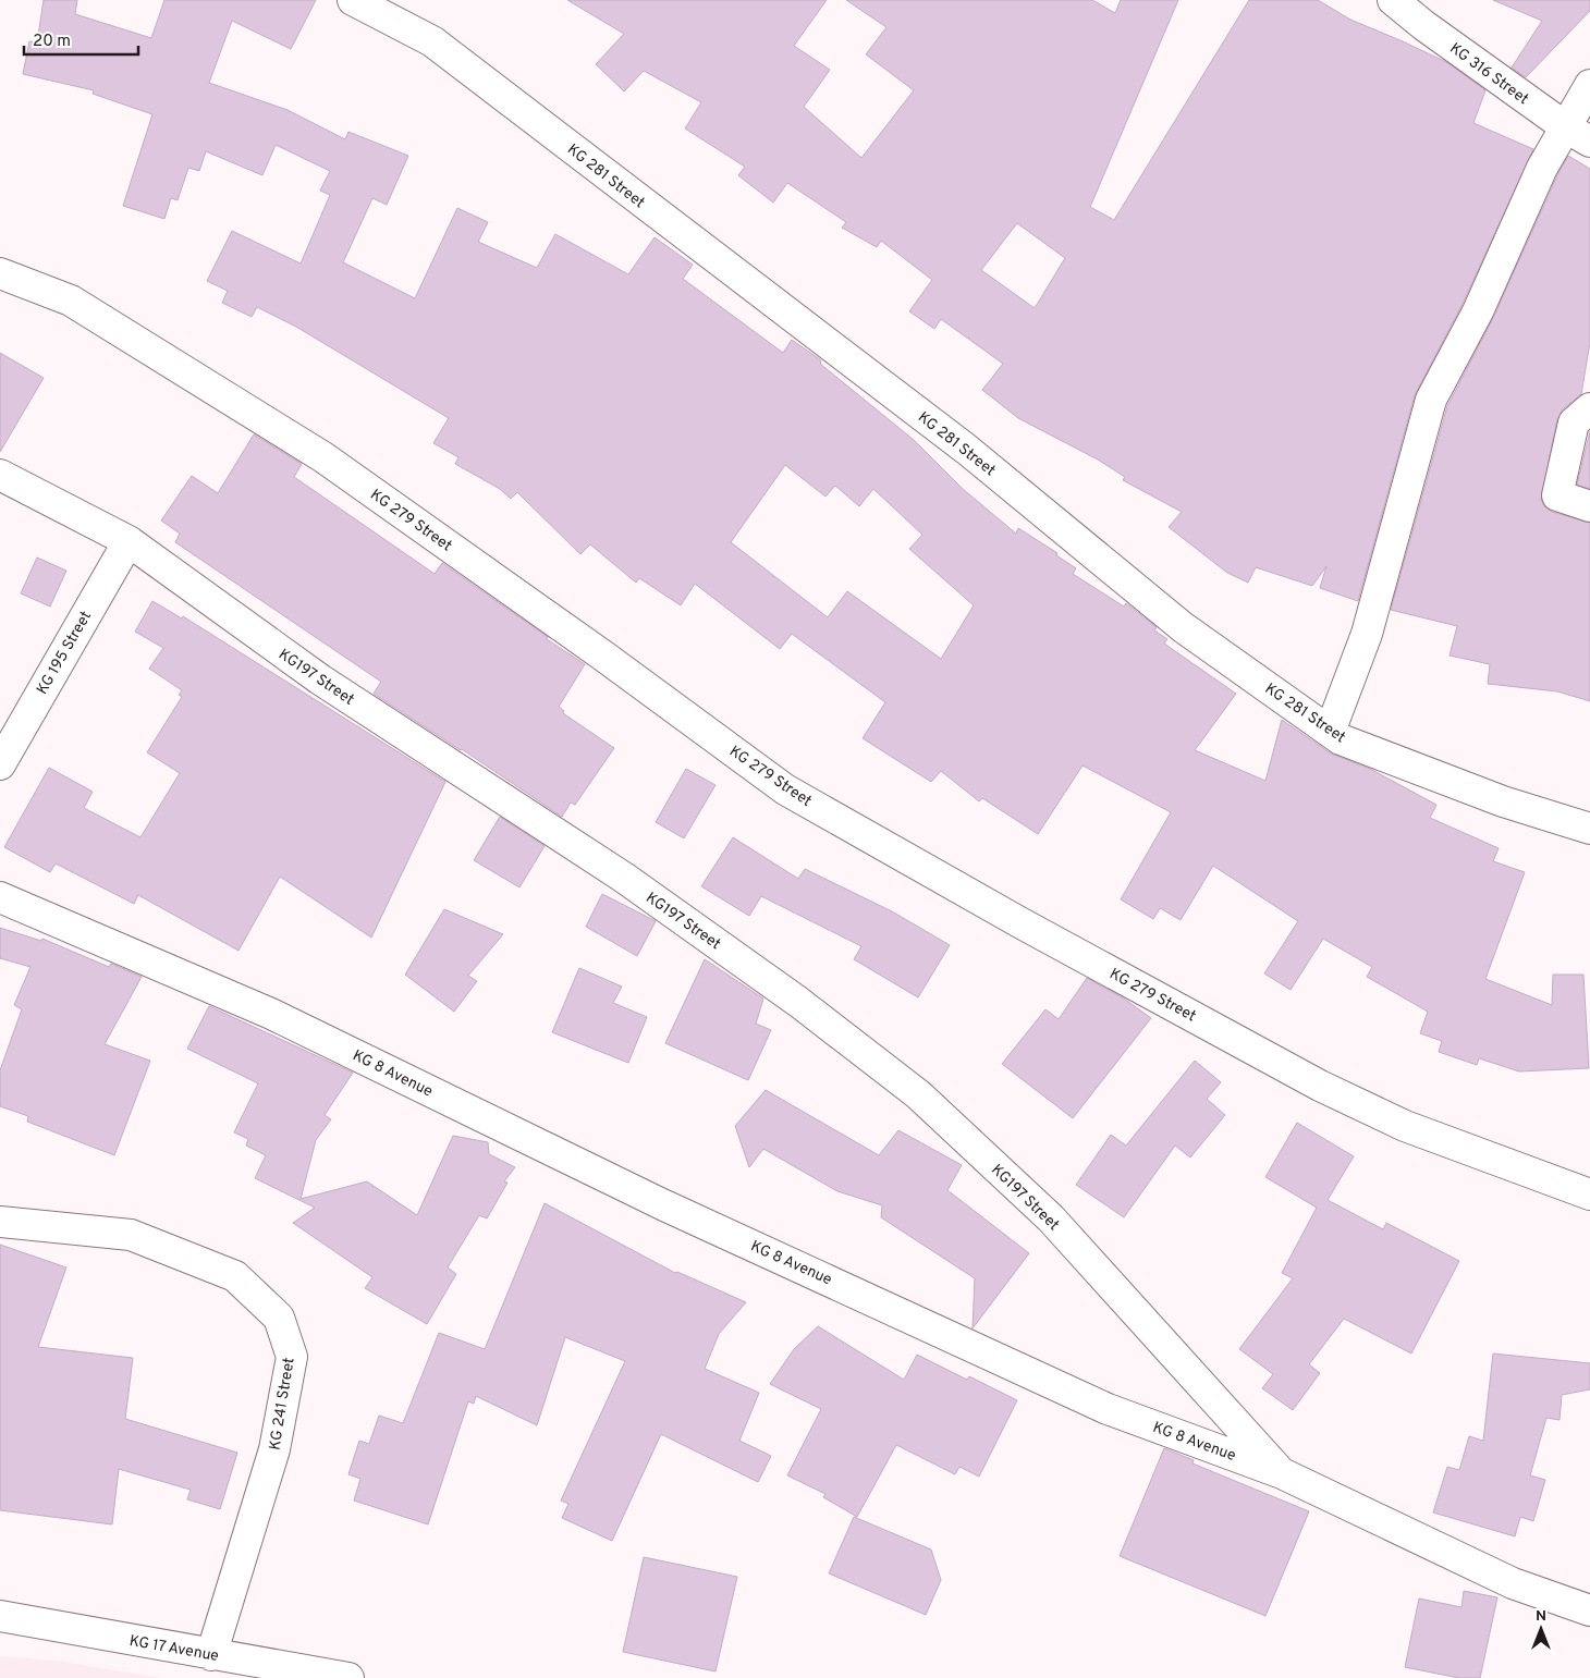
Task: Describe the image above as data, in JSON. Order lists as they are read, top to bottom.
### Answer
{
  "streets": {
    "street": [
      "KG 316 Street",
      "KG 281 Street",
      "KG 279 Street",
      "KG 195 Street",
      "KG197 Street",
      "KG 8 Avenue",
      "KG 241 Street",
      "KG 17 Avenue"
    ]
  },
  "crossings": [
    ["KG 195 Street", "KG197 Street"],
    ["KG197 Street", "KG 8 Avenue"],
    ["KG 241 Street", "KG 17 Avenue"]
  ],
  "scale_bar": "20 m",
  "north": "top"
}
